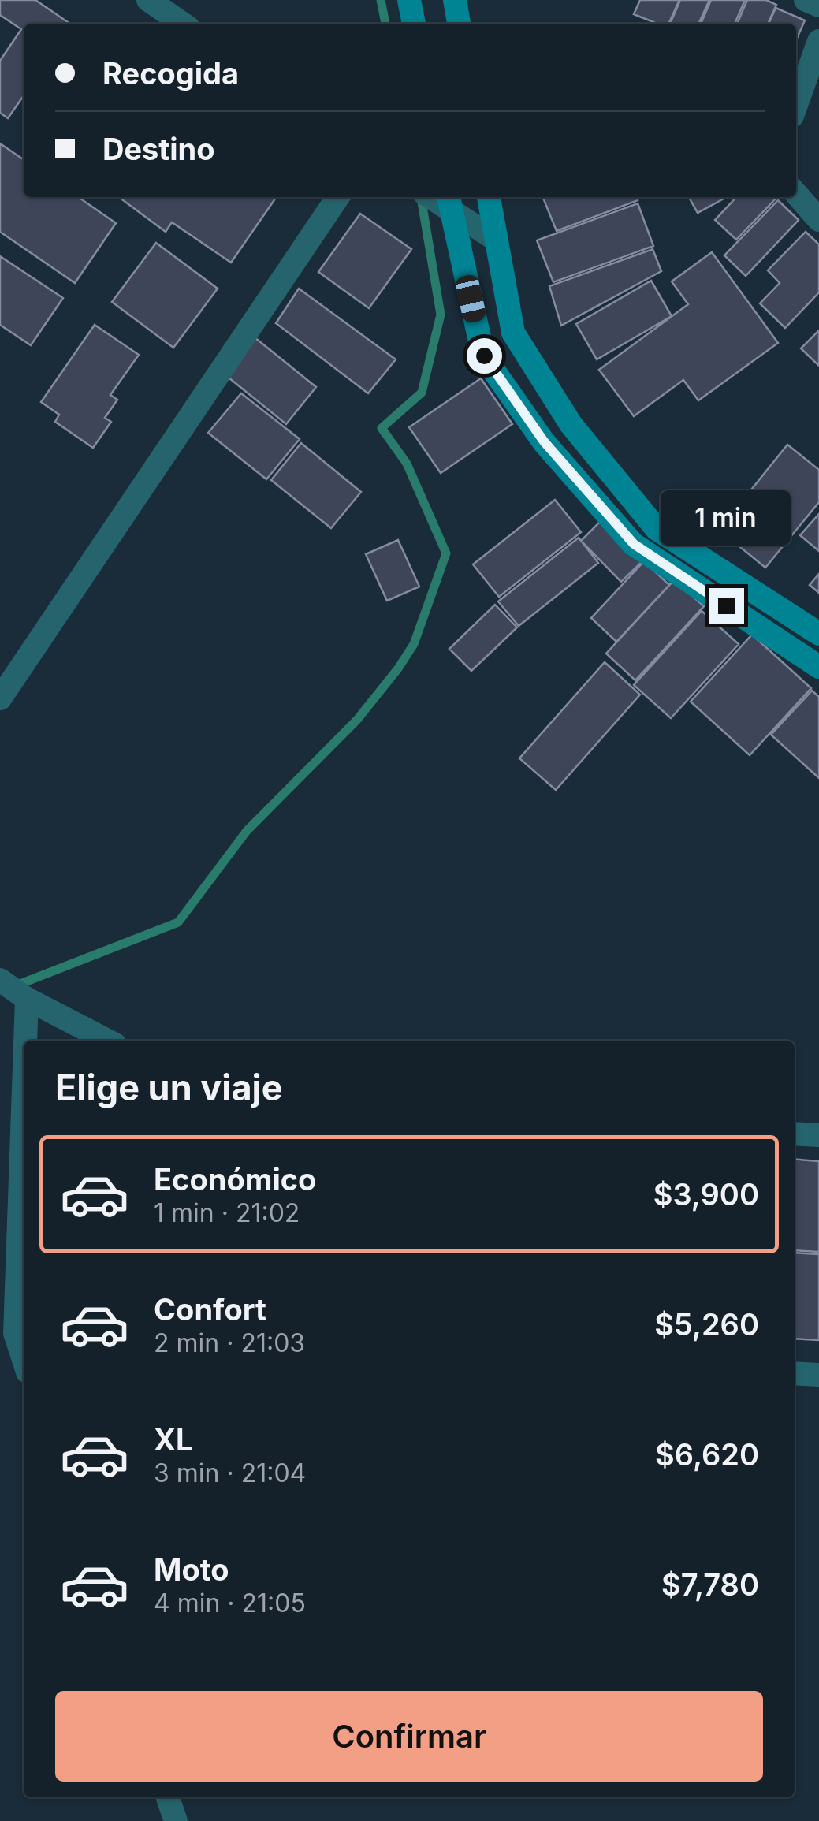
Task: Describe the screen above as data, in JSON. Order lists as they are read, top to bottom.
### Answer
{
  "page": {
    "banner": ["Recogida", "Destino"],
    "bubble": "1 min",
    "heading": "Elige un viaje",
    "list": [
      {
        "name": "Económico",
        "note": "1 min · 21:02",
        "value": "$3,900"
      },
      {
        "name": "Confort",
        "note": "2 min · 21:03",
        "value": "$5,260"
      },
      {
        "name": "XL",
        "note": "3 min · 21:04",
        "value": "$6,620"
      },
      {
        "name": "Moto",
        "note": "4 min · 21:05",
        "value": "$7,780"
      }
    ],
    "buttons": "Confirmar"
  }
}
